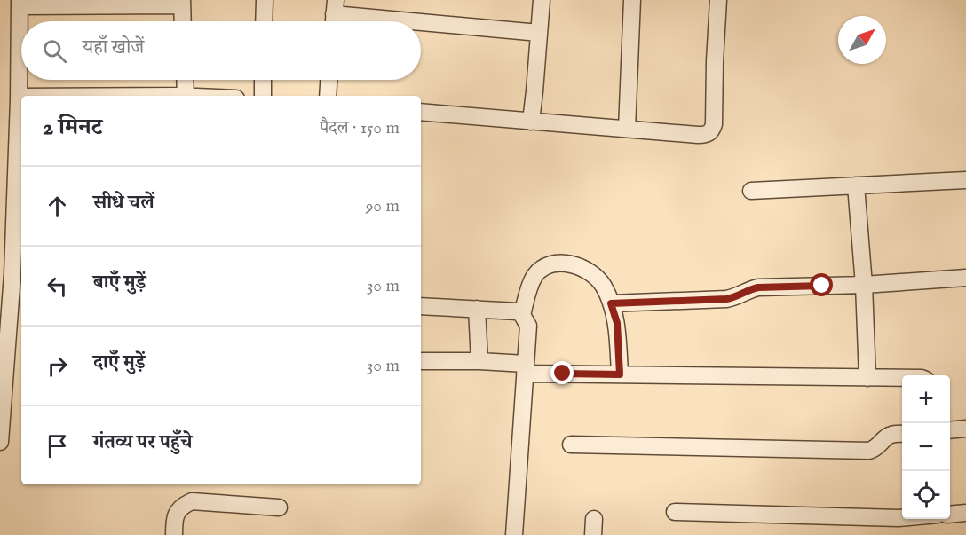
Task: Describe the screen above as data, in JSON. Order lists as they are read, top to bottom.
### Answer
{
  "north": "top right",
  "page": {
    "search": "यहाँ खोजें",
    "heading": ["2 मिनट", "पैदल · 150 m"],
    "list": [
      ["सीधे चलें", "90 m"],
      ["बाएँ मुड़ें", "30 m"],
      ["दाएँ मुड़ें", "30 m"],
      "गंतव्य पर पहुँचे"
    ],
    "map_buttons": ["+", "−"]
  }
}
